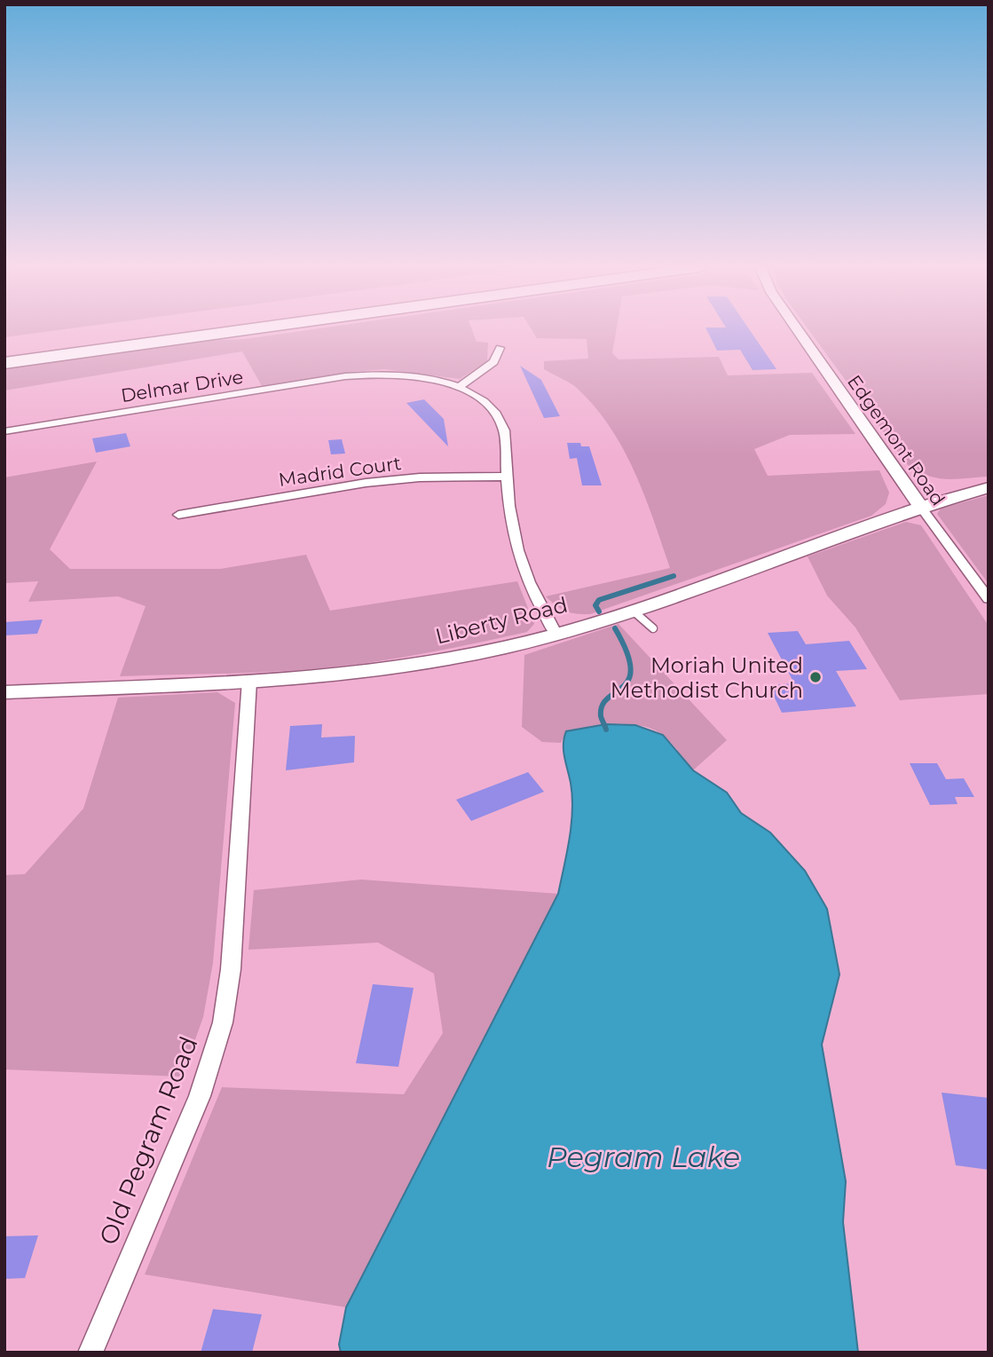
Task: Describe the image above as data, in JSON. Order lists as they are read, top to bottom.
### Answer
{
  "streets": {
    "street": [
      "Delmar Drive",
      "Edgemont Road",
      "Madrid Court",
      "Liberty Road",
      "Old Pegram Road"
    ]
  },
  "crossings": [
    ["Delmar Drive", "Madrid Court"],
    ["Delmar Drive", "Liberty Road"],
    ["Edgemont Road", "Liberty Road"],
    ["Liberty Road", "Old Pegram Road"]
  ],
  "water": ["Pegram Lake"],
  "places": ["Moriah United Methodist Church"]
}
